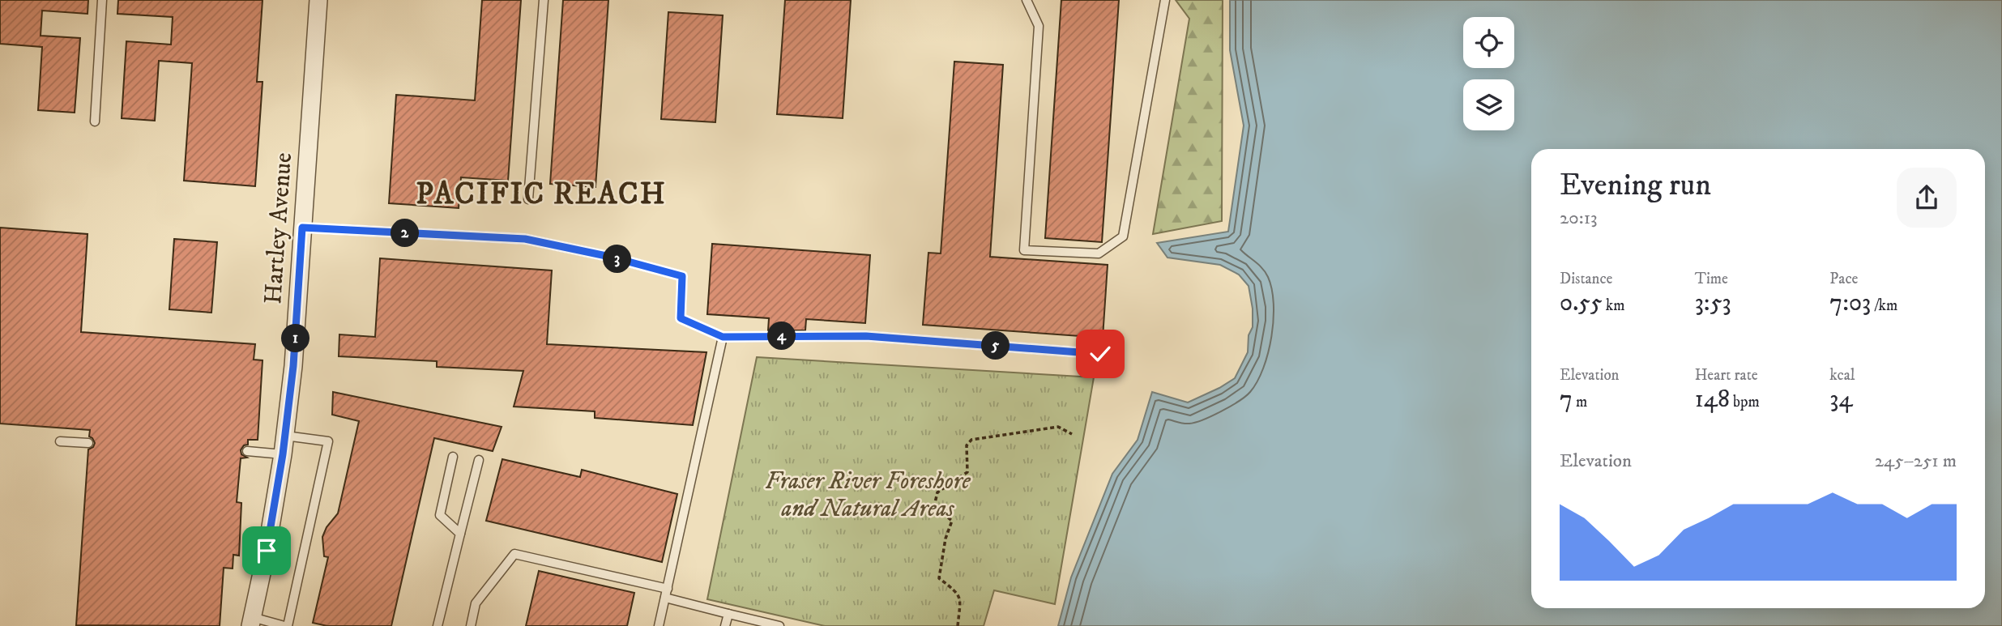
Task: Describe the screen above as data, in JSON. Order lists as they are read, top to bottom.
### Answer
{
  "streets": {
    "street": ["Hartley Avenue"]
  },
  "districts": ["PACIFIC REACH"],
  "parks": ["Fraser River Foreshore and Natural Areas"],
  "page": {
    "heading": ["Evening run", "20:13"],
    "pins": [
      "2",
      "3",
      "4",
      "1",
      "5"
    ],
    "stats": [
      ["Distance", "0.55 km"],
      ["Time", "3:53"],
      ["Pace", "7:03 /km"],
      ["Elevation", "7 m"],
      ["Heart rate", "148 bpm"],
      ["kcal", "34"]
    ],
    "chart": ["Elevation", "245–251 m"]
  }
}
